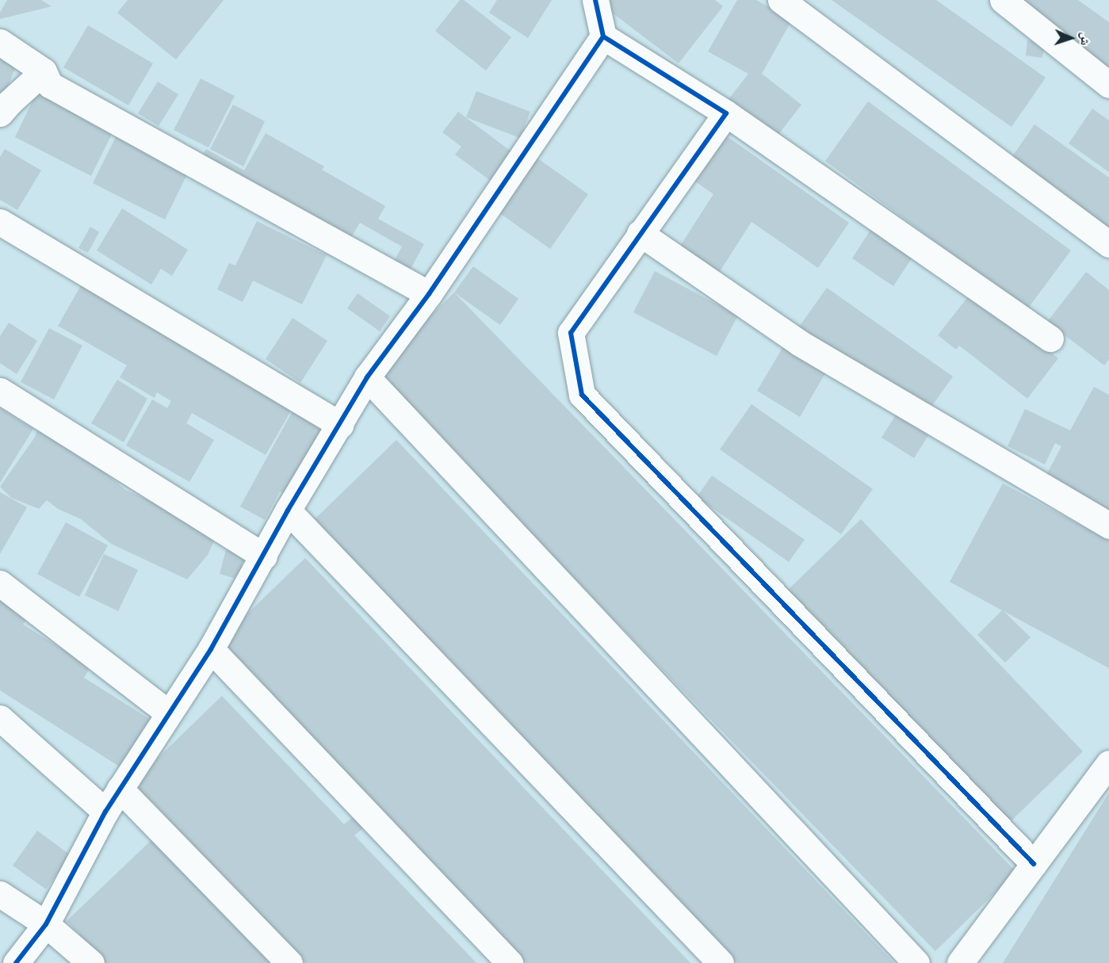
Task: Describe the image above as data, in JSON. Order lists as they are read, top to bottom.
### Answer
{
  "north": "right"
}
